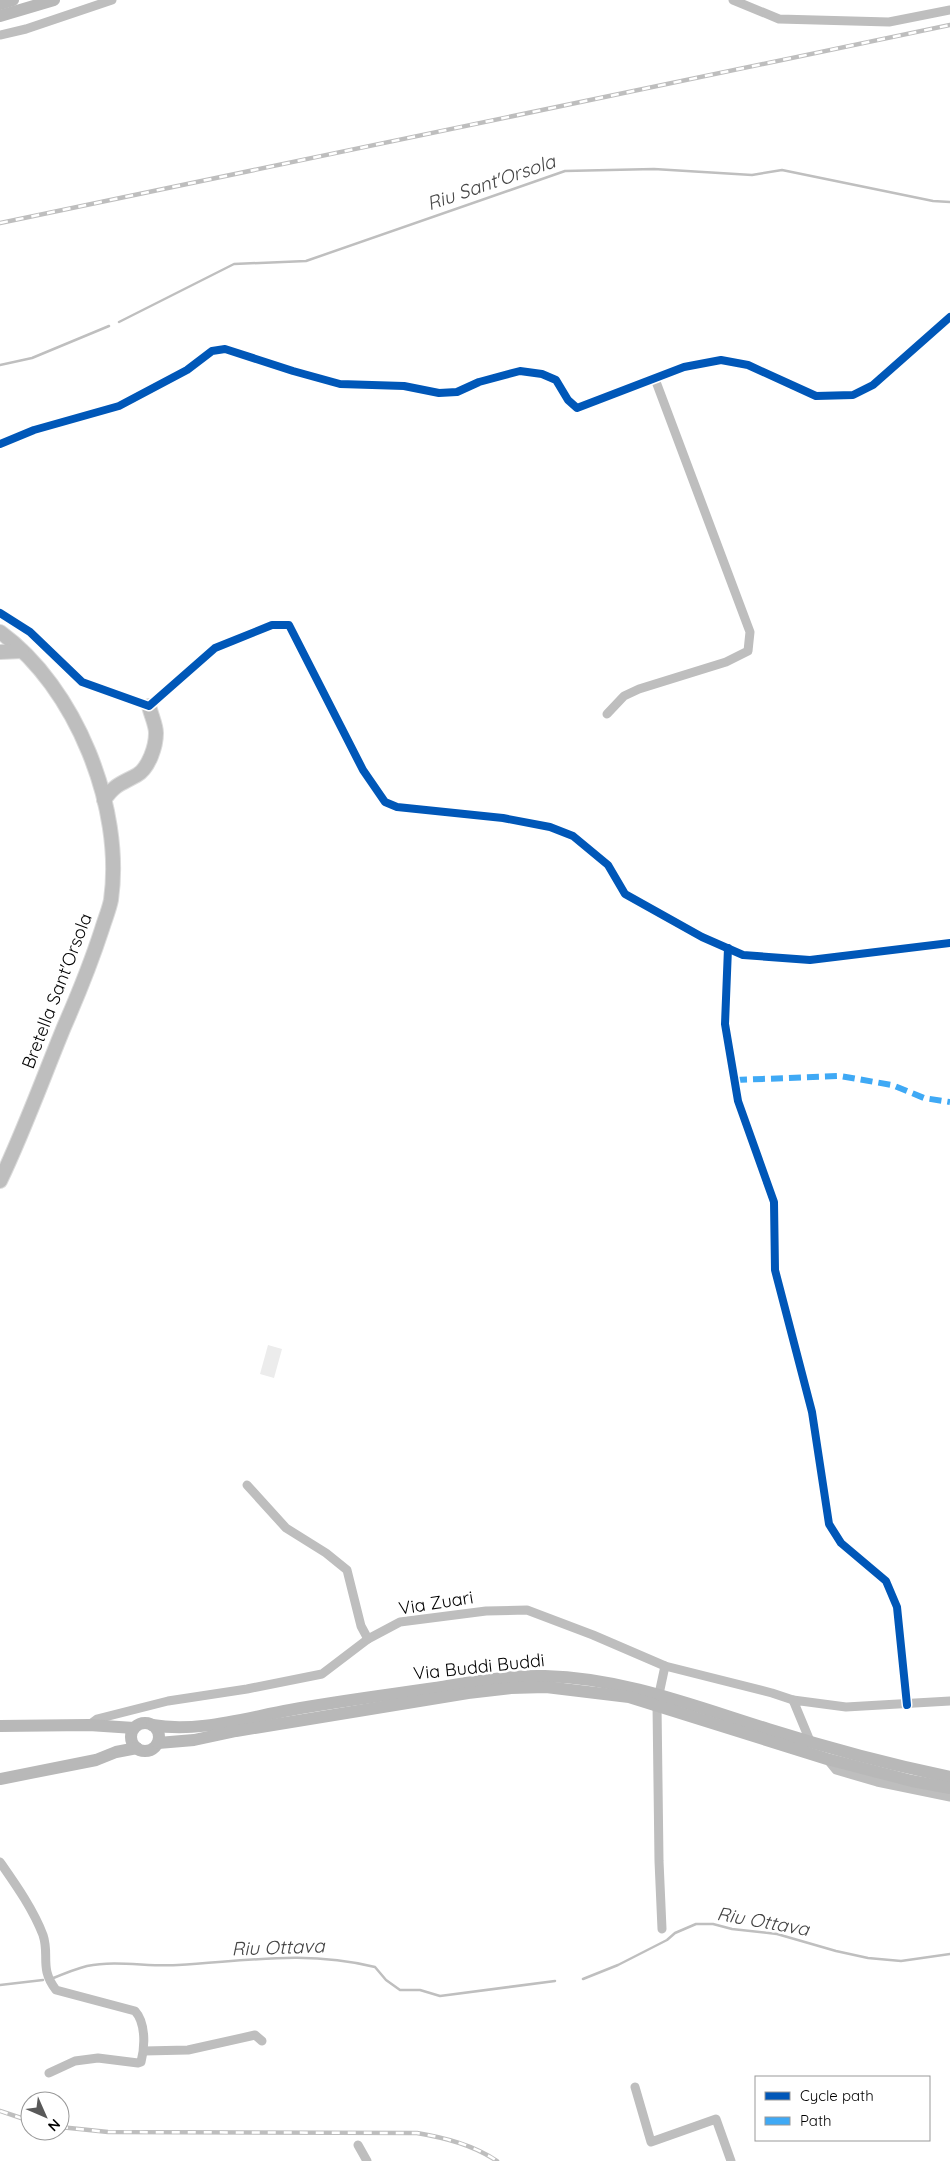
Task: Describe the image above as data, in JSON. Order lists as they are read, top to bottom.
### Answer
{
  "streets": {
    "main road": ["Bretella Sant'Orsola", "Via Buddi Buddi"],
    "street": ["Via Zuari"]
  },
  "water": ["Riu Sant'Orsola", "Riu Ottava"],
  "legend": ["Cycle path", "Path"],
  "north": "bottom right"
}
